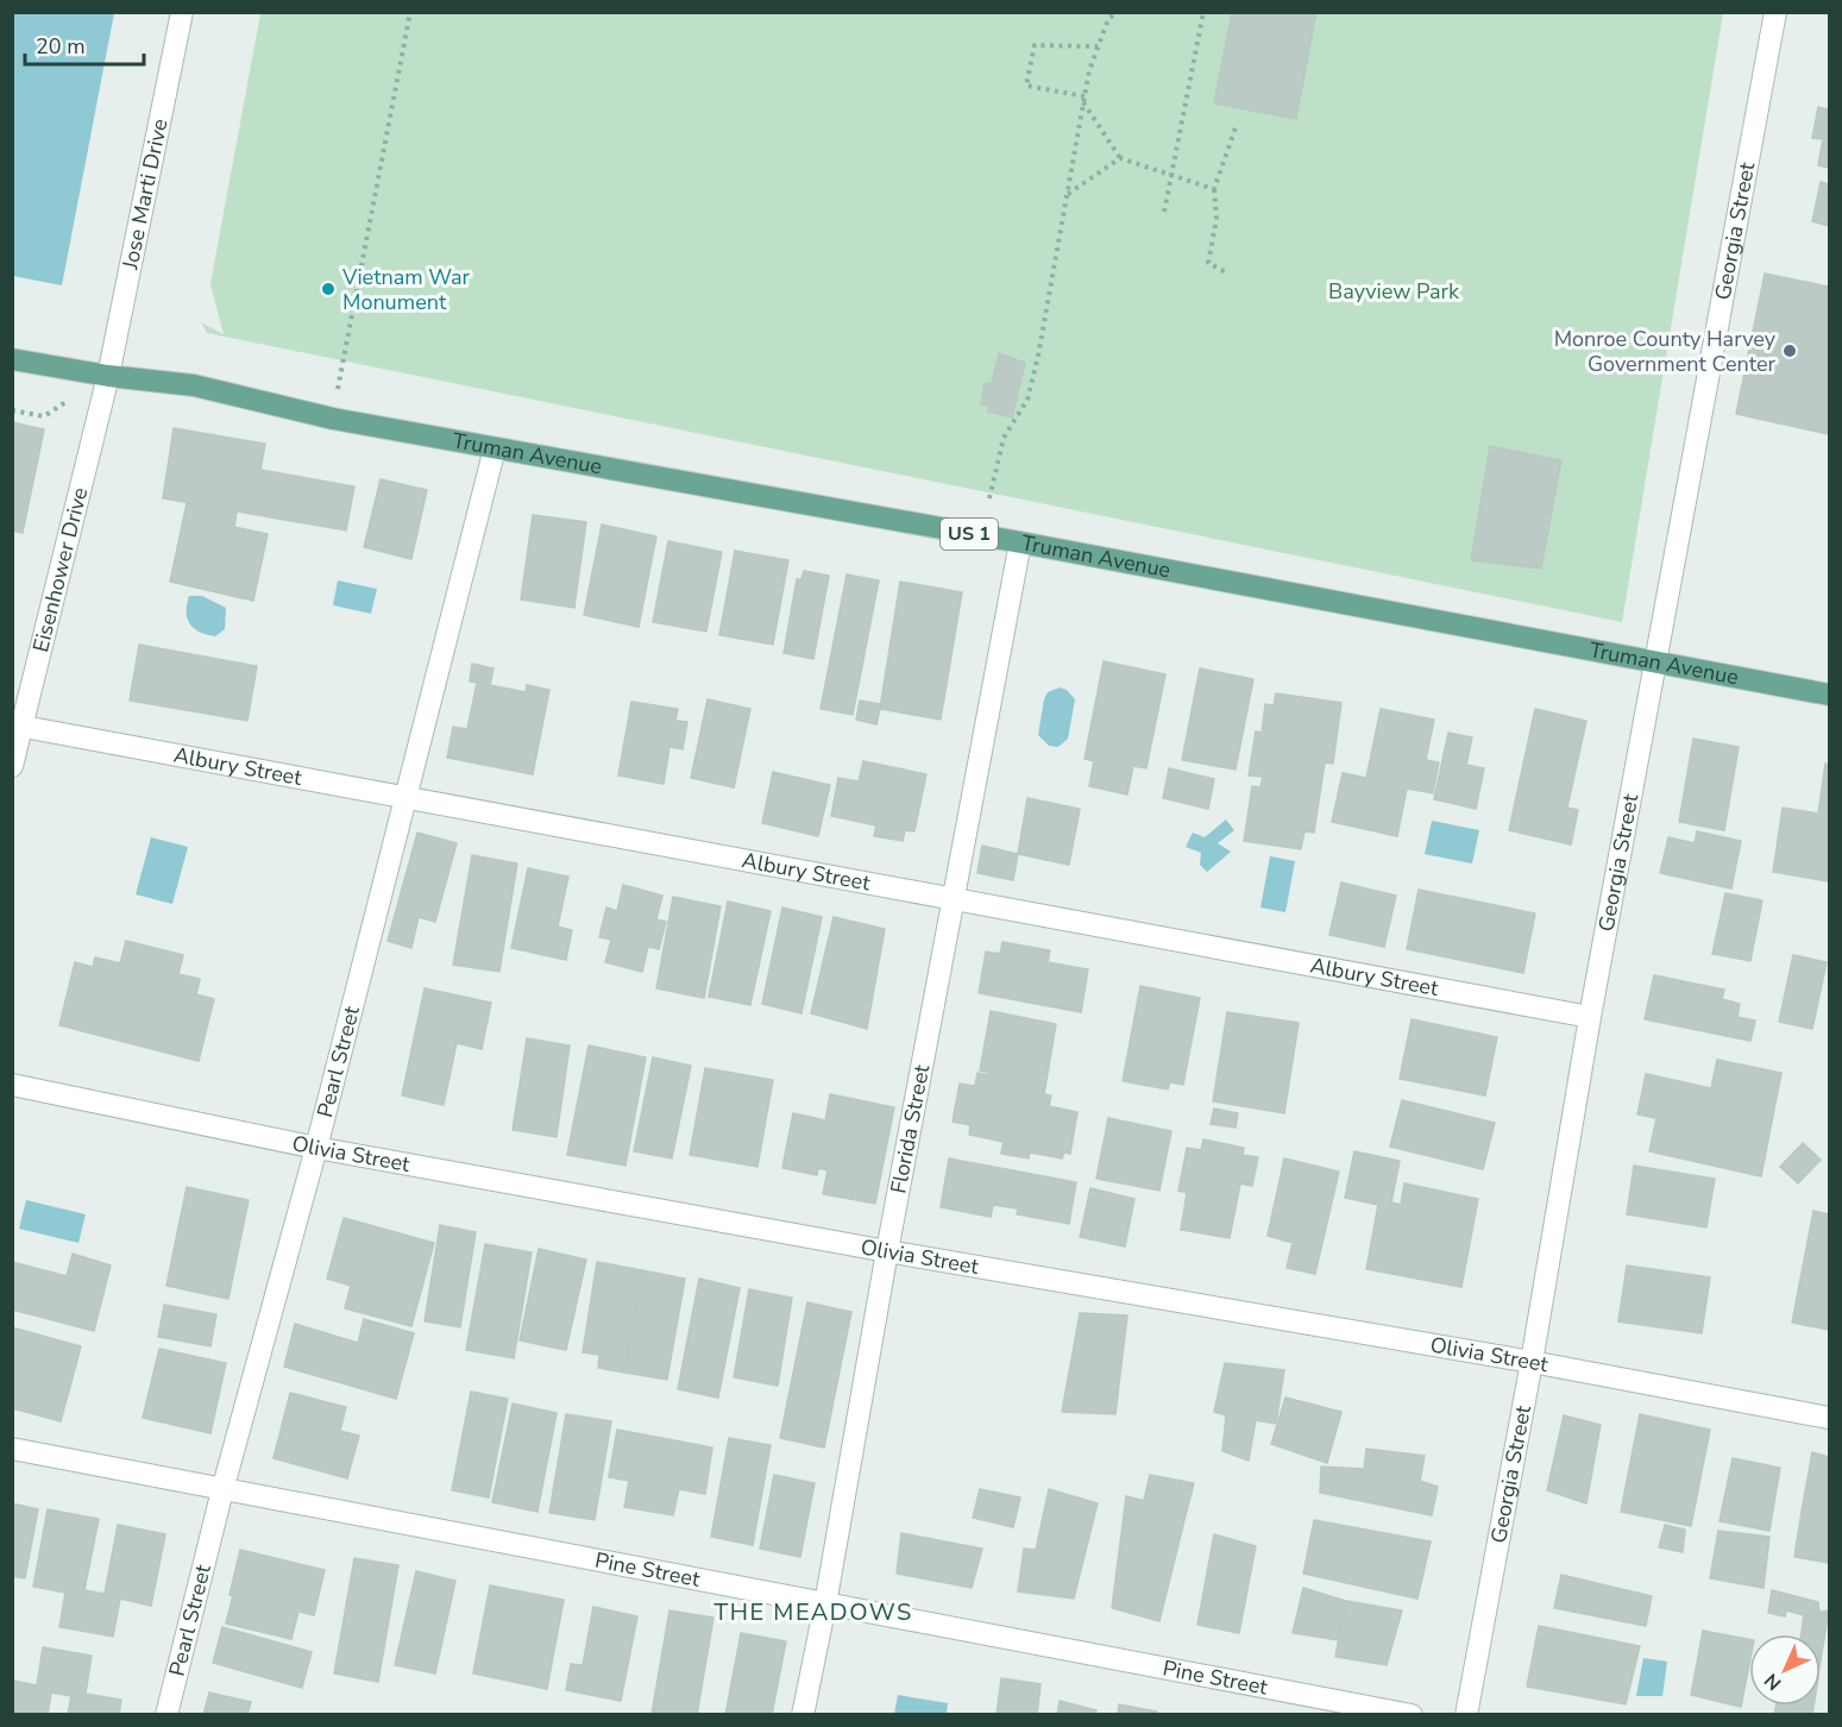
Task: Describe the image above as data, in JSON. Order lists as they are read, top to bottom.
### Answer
{
  "streets": {
    "main road": ["Truman Avenue", "US 1"],
    "street": [
      "Jose Marti Drive",
      "Georgia Street",
      "Eisenhower Drive",
      "Albury Street",
      "Pearl Street",
      "Florida Street",
      "Olivia Street",
      "Pine Street"
    ]
  },
  "crossings": [
    ["Jose Marti Drive", "Truman Avenue"],
    ["Jose Marti Drive", "US 1"],
    ["Jose Marti Drive", "Eisenhower Drive"],
    ["Georgia Street", "Truman Avenue"],
    ["Georgia Street", "Albury Street"],
    ["Georgia Street", "Olivia Street"],
    ["Truman Avenue", "US 1"],
    ["Truman Avenue", "Eisenhower Drive"],
    ["Truman Avenue", "Pearl Street"],
    ["Truman Avenue", "Florida Street"],
    ["US 1", "Eisenhower Drive"],
    ["Eisenhower Drive", "Albury Street"],
    ["Albury Street", "Pearl Street"],
    ["Albury Street", "Florida Street"],
    ["Pearl Street", "Olivia Street"],
    ["Pearl Street", "Pine Street"],
    ["Florida Street", "Olivia Street"],
    ["Florida Street", "Pine Street"]
  ],
  "districts": ["THE MEADOWS"],
  "parks": ["Bayview Park"],
  "places": ["Vietnam War Monument", "Monroe County Harvey Government Center"],
  "scale_bar": "20 m",
  "north": "bottom left"
}
